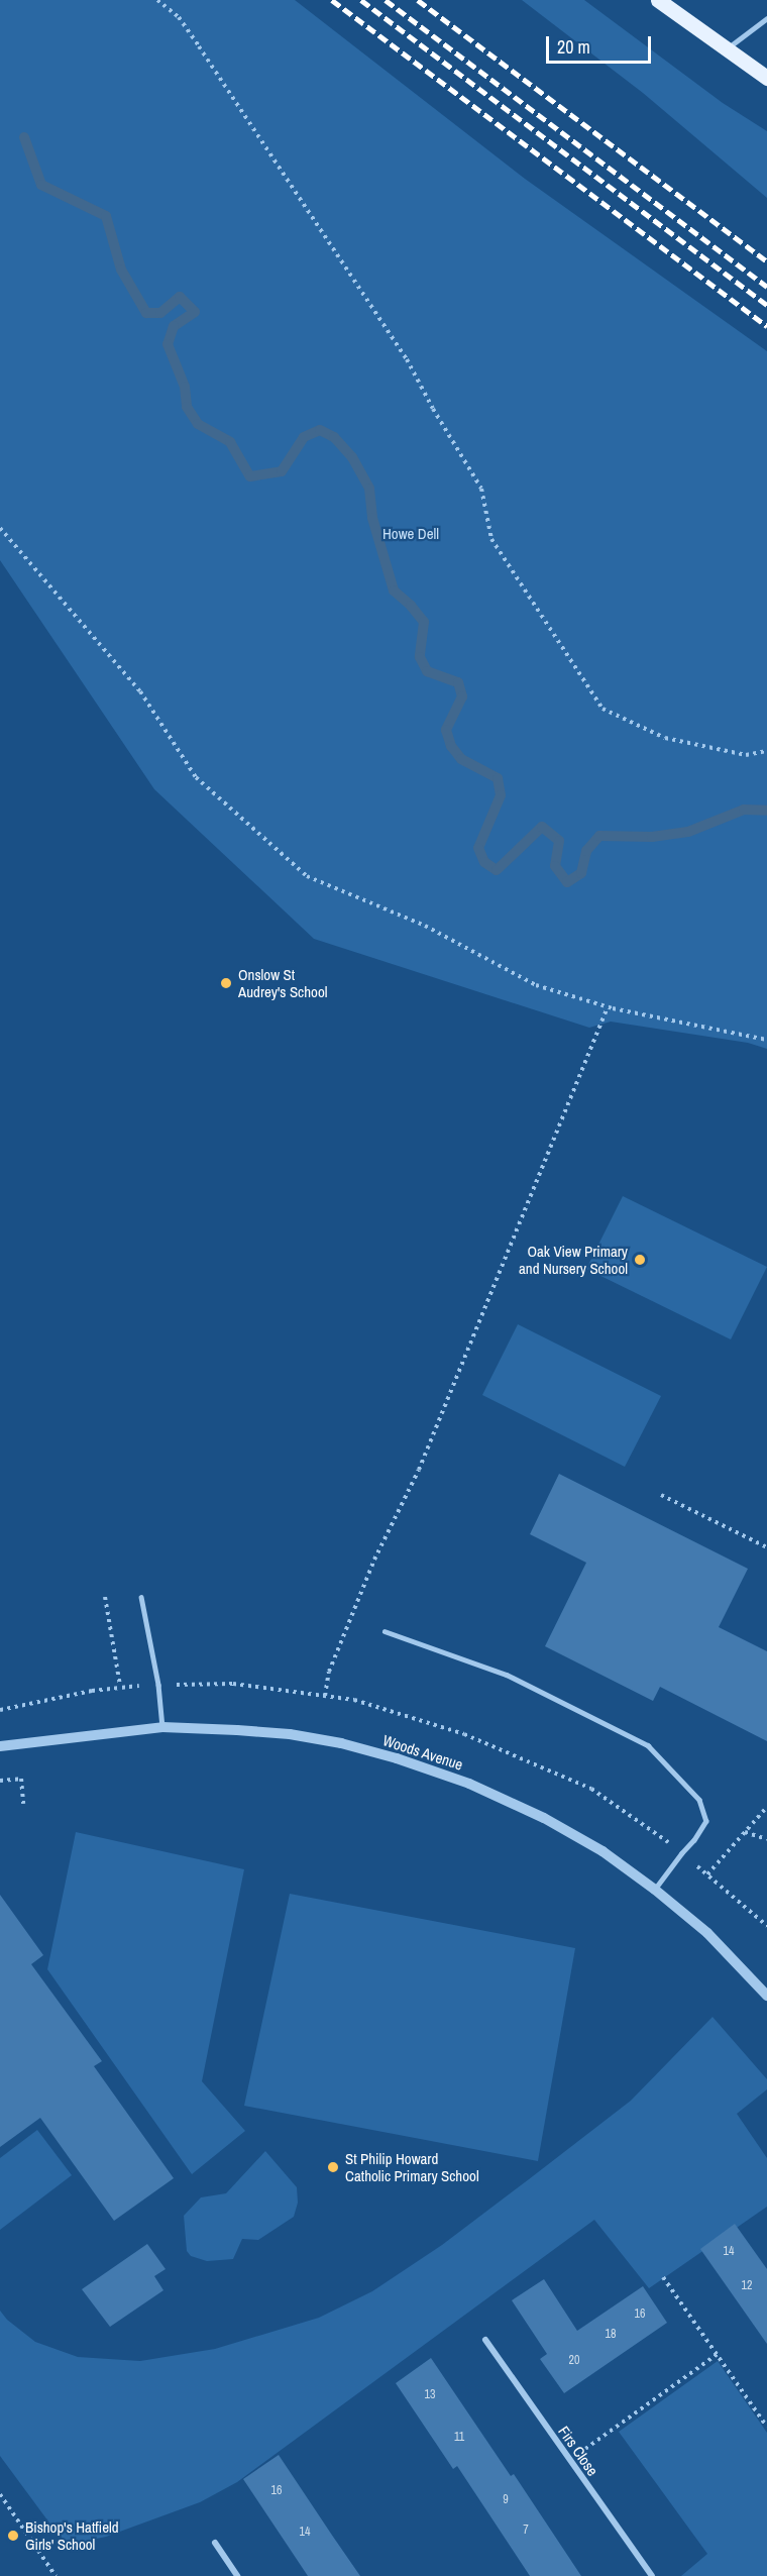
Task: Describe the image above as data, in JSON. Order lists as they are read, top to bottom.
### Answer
{
  "streets": {
    "street": ["Woods Avenue", "Firs Close"]
  },
  "parks": ["Howe Dell"],
  "places": [
    "Onslow St Audrey's School",
    "Oak View Primary and Nursery School",
    "St Philip Howard Catholic Primary School",
    "Bishop's Hatfield Girls' School"
  ],
  "house_numbers": [
    "14",
    "12",
    "16",
    "18",
    "20",
    "13",
    "11",
    "16",
    "9",
    "7",
    "14"
  ],
  "scale_bar": "20 m"
}
